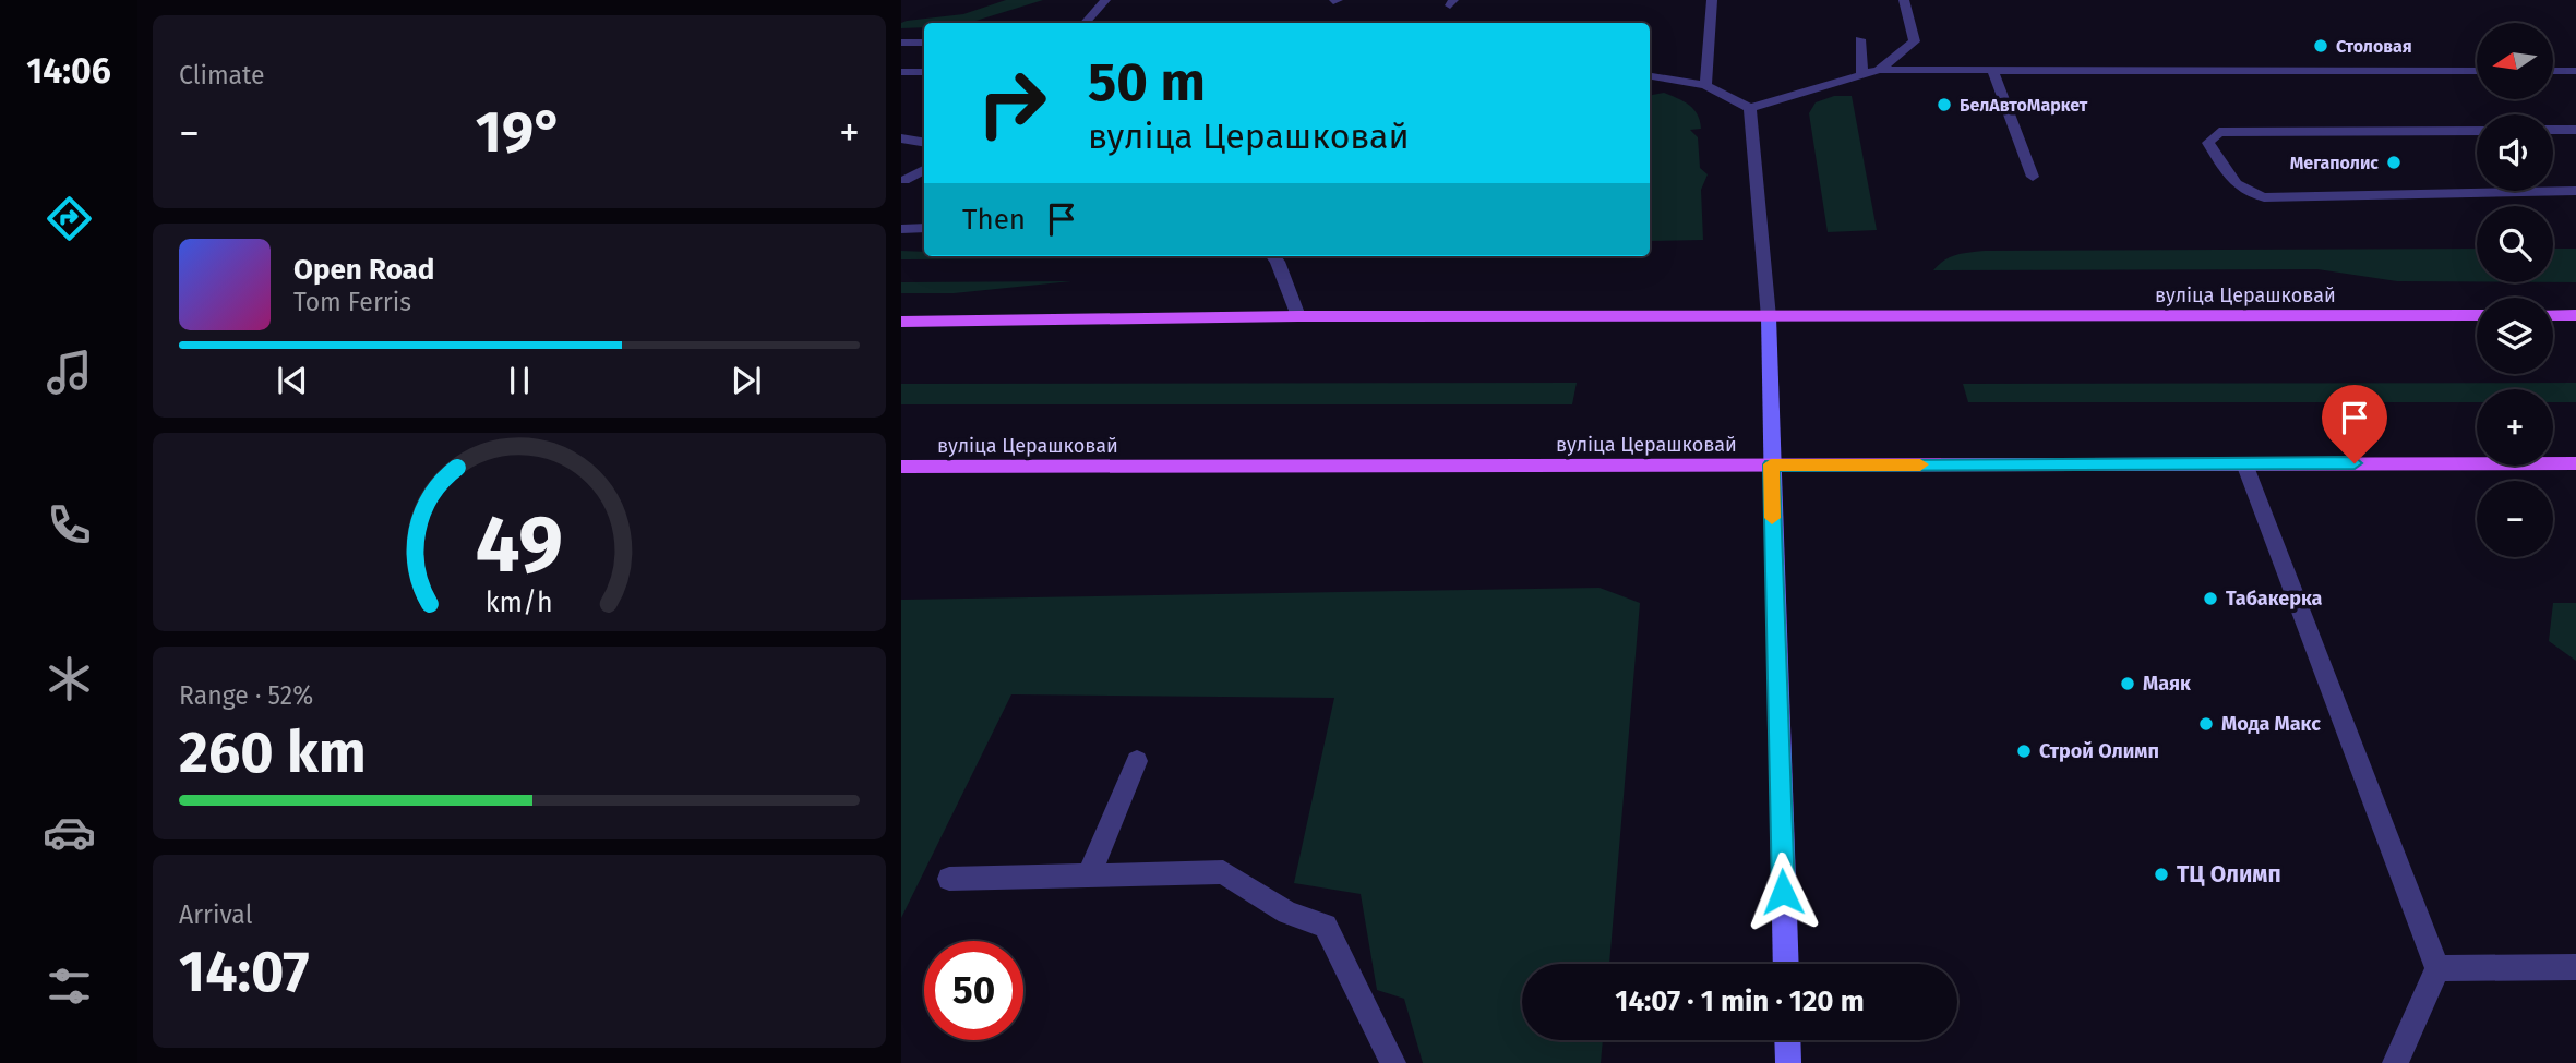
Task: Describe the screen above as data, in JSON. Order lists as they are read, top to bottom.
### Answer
{
  "streets": {
    "main road": ["вуліца Церашковай"]
  },
  "places": [
    "Столовая",
    "БелАвтоМаркет",
    "Мегаполис",
    "Табакерка",
    "Маяк",
    "Мода Макс",
    "Строй Олимп",
    "ТЦ Олимп"
  ],
  "north": "left",
  "page": {
    "tabs": "14:06",
    "tile": [
      "Climate",
      ["Range · 52%", "260 km"],
      ["Arrival", "14:07"]
    ],
    "map_buttons": ["+", "−"],
    "turn": ["50 m", "вуліца Церашковай"],
    "heat": ["−", "19°", "+"],
    "then": "Then",
    "song": ["Open Road", "Tom Ferris"],
    "limit": "50",
    "trip": "14:07 · 1 min · 120 m",
    "gauge": ["49", "km/h"]
  }
}
